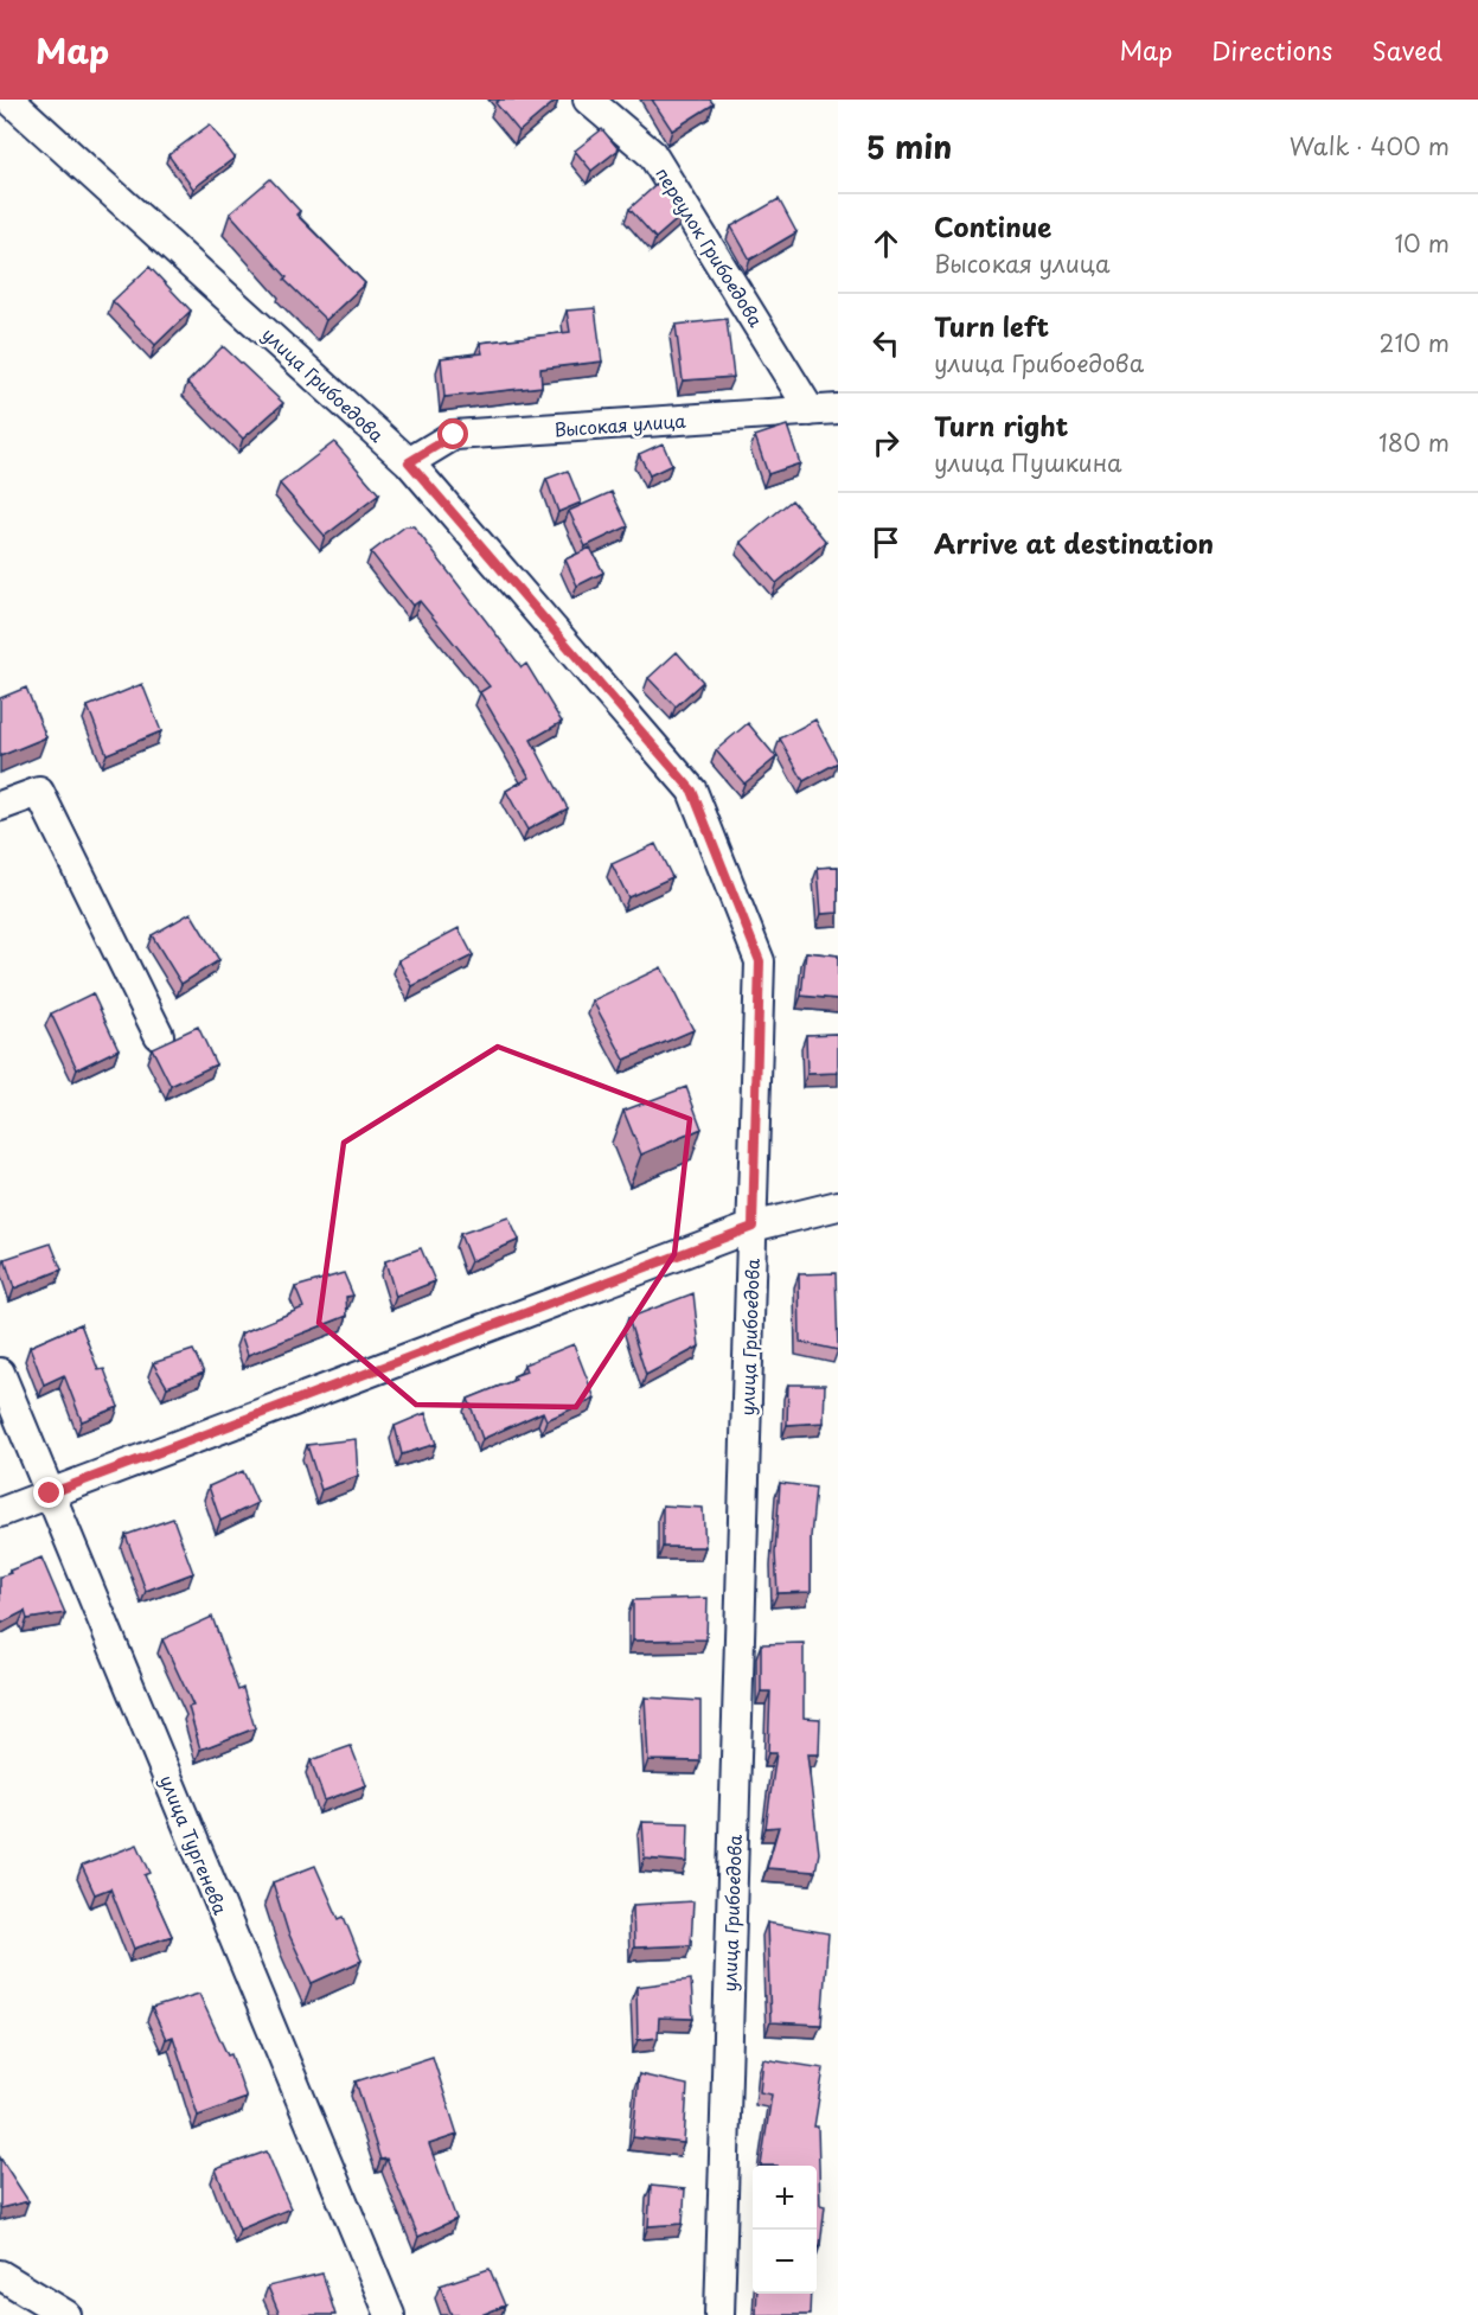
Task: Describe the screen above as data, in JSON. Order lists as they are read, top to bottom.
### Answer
{
  "streets": {
    "street": [
      "переулок Грибоедова",
      "улица Грибоедова",
      "Высокая улица",
      "улица Тургенева"
    ]
  },
  "crossings": [
    ["переулок Грибоедова", "Высокая улица"],
    ["улица Грибоедова", "Высокая улица"]
  ],
  "page": {
    "header": "Map",
    "nav": ["Map", "Directions", "Saved"],
    "heading": ["5 min", "Walk · 400 m"],
    "list": [
      ["Continue", "Высокая улица", "10 m"],
      ["Turn left", "улица Грибоедова", "210 m"],
      ["Turn right", "улица Пушкина", "180 m"],
      "Arrive at destination"
    ],
    "map_buttons": ["+", "−"]
  }
}
